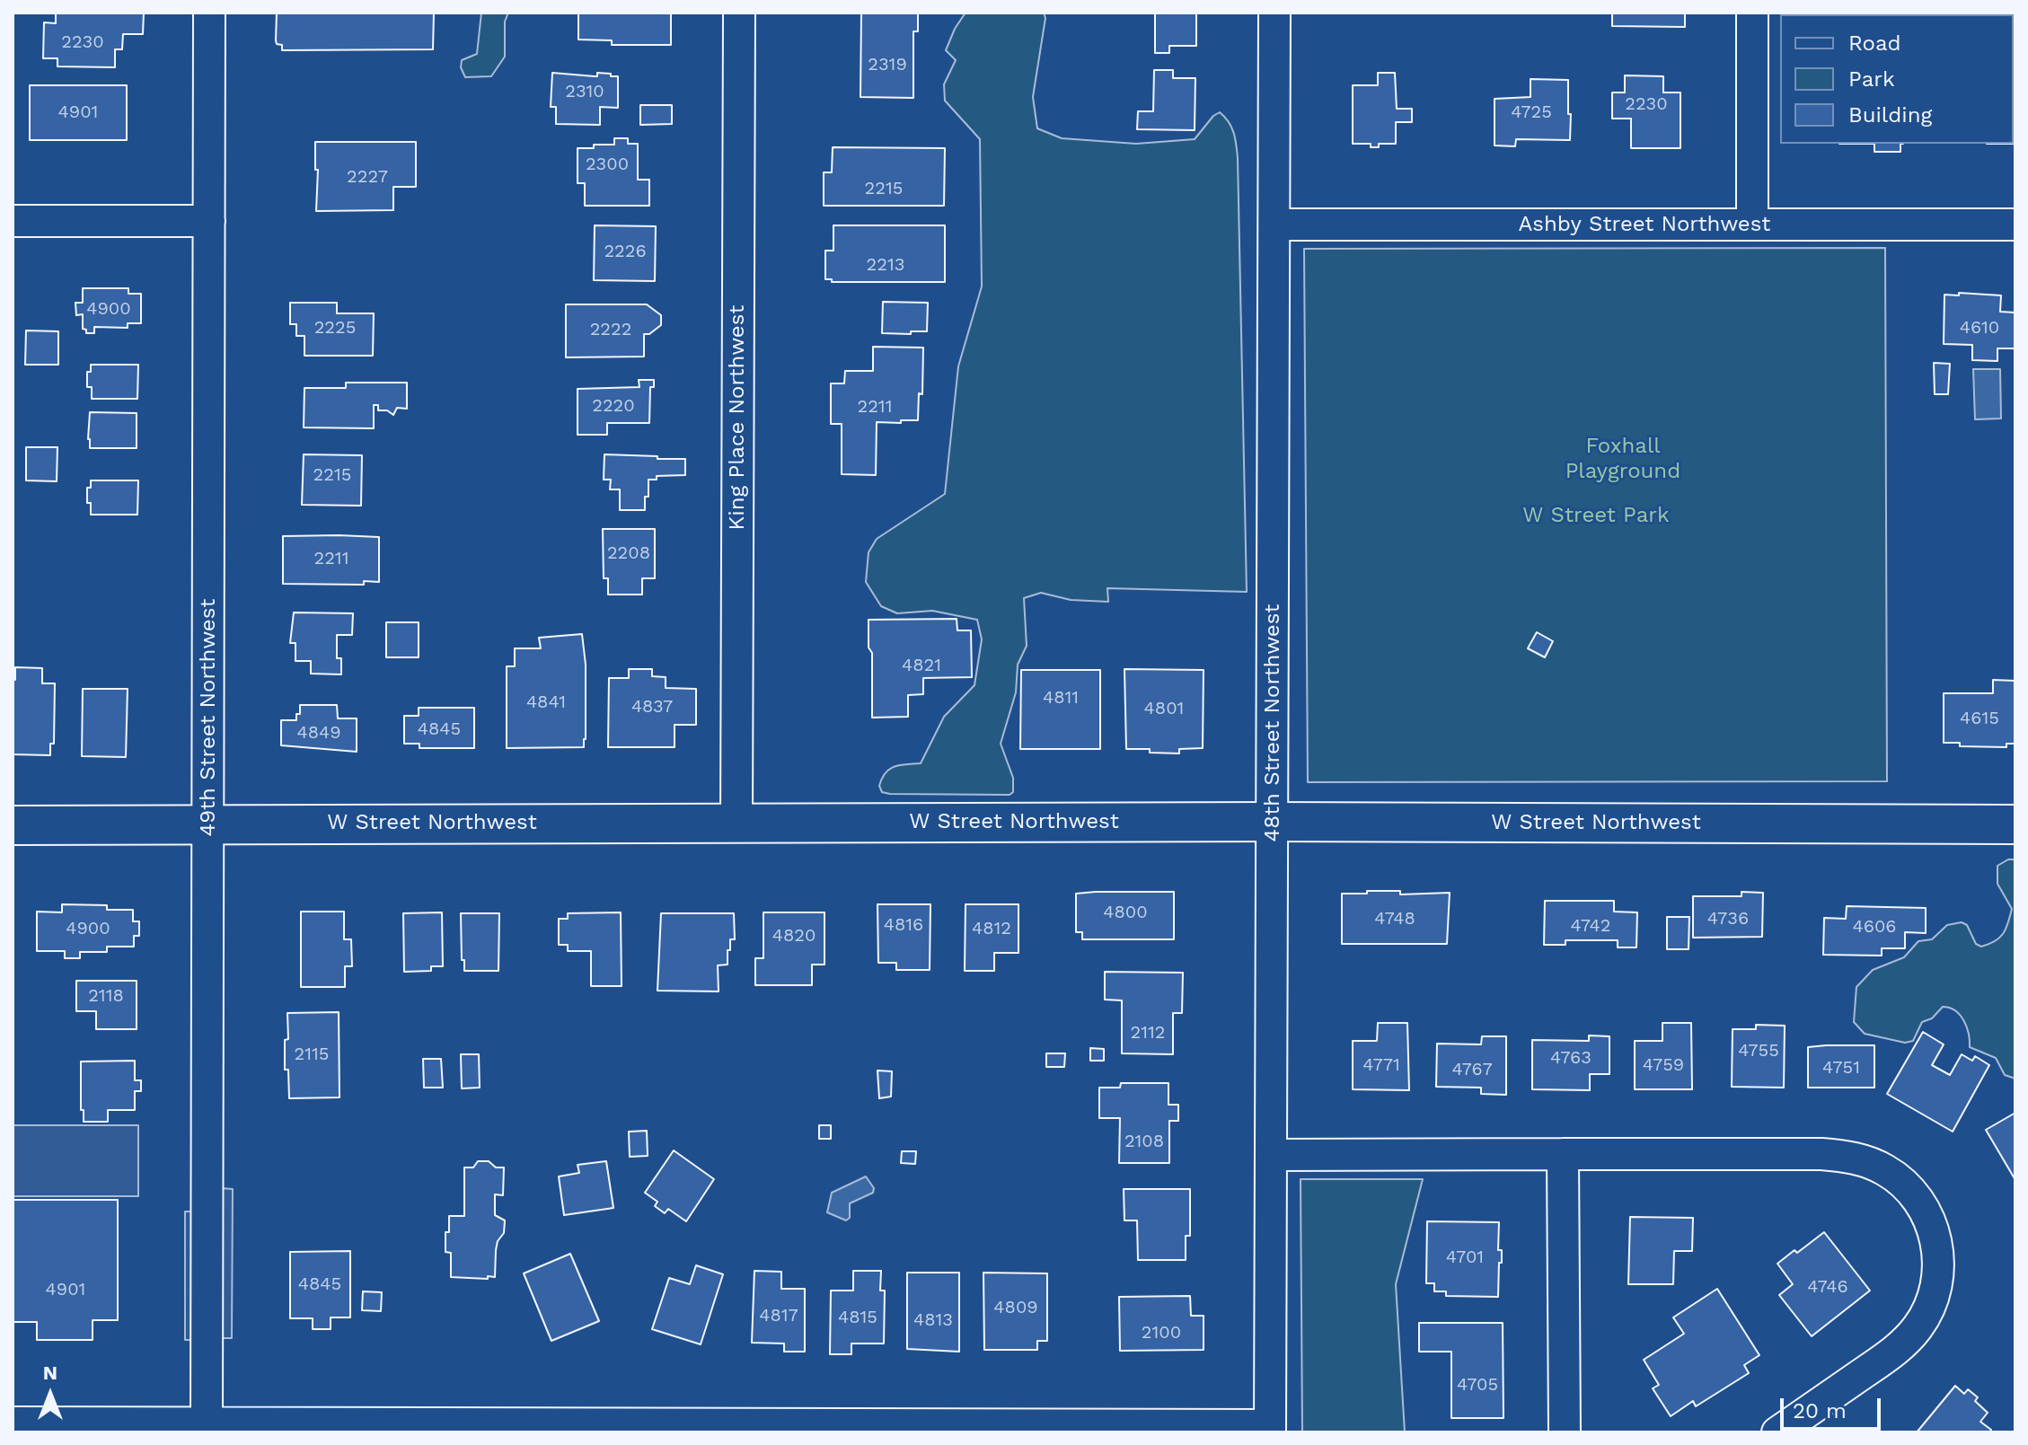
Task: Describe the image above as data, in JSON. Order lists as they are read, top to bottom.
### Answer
{
  "streets": {
    "street": [
      "Ashby Street Northwest",
      "King Place Northwest",
      "49th Street Northwest",
      "48th Street Northwest",
      "W Street Northwest"
    ]
  },
  "crossings": [
    ["Ashby Street Northwest", "48th Street Northwest"],
    ["King Place Northwest", "W Street Northwest"],
    ["49th Street Northwest", "W Street Northwest"],
    ["48th Street Northwest", "W Street Northwest"]
  ],
  "parks": ["Foxhall Playground", "W Street Park"],
  "house_numbers": [
    "2230",
    "2319",
    "2310",
    "2230",
    "4901",
    "4725",
    "2300",
    "2227",
    "2215",
    "2226",
    "2213",
    "4900",
    "2225",
    "4610",
    "2222",
    "2220",
    "2211",
    "2215",
    "2208",
    "2211",
    "4821",
    "4811",
    "4841",
    "4837",
    "4801",
    "4615",
    "4845",
    "4849",
    "4800",
    "4748",
    "4736",
    "4816",
    "4742",
    "4606",
    "4900",
    "4812",
    "4820",
    "2118",
    "2112",
    "4755",
    "2115",
    "4763",
    "4771",
    "4759",
    "4751",
    "4767",
    "2108",
    "4701",
    "4845",
    "4746",
    "4901",
    "4809",
    "4817",
    "4815",
    "4813",
    "2100",
    "4705"
  ],
  "legend": ["Road", "Park", "Building"],
  "scale_bar": "20 m",
  "north": "top"
}
